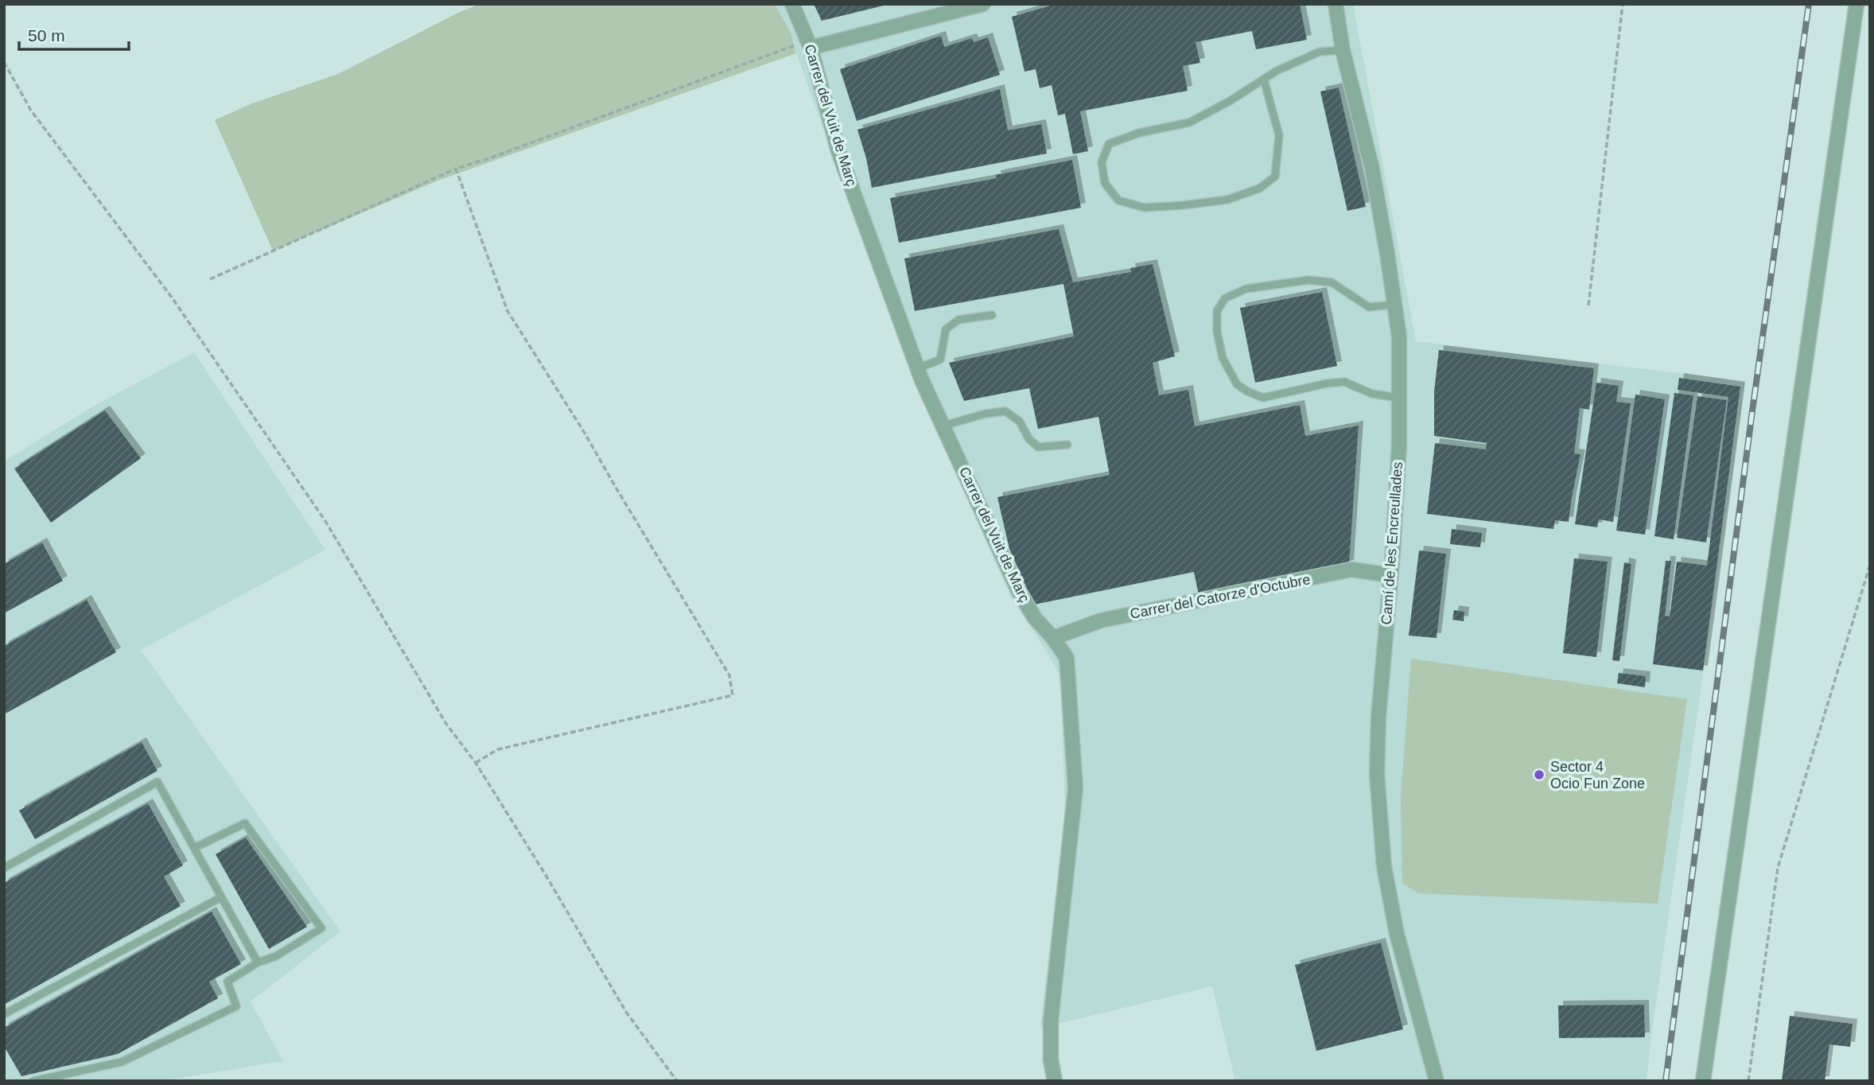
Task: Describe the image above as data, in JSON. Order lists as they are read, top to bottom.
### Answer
{
  "streets": {
    "street": ["Carrer del Vuit de Març", "Camí de les Encreullades", "Carrer del Catorze d'Octubre"]
  },
  "crossings": [
    ["Carrer del Vuit de Març", "Carrer del Catorze d'Octubre"],
    ["Camí de les Encreullades", "Carrer del Catorze d'Octubre"]
  ],
  "places": ["Sector 4 Ocio Fun Zone"],
  "scale_bar": "50 m"
}
